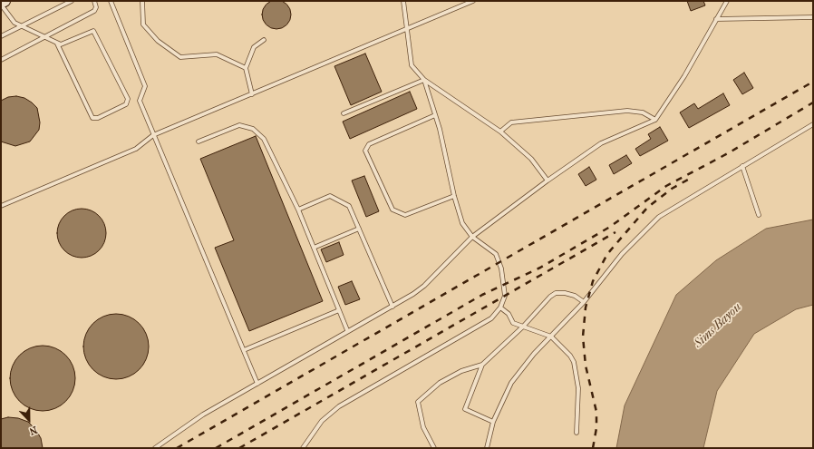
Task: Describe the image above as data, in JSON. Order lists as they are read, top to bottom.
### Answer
{
  "water": ["Sims Bayou"],
  "north": "bottom"
}
